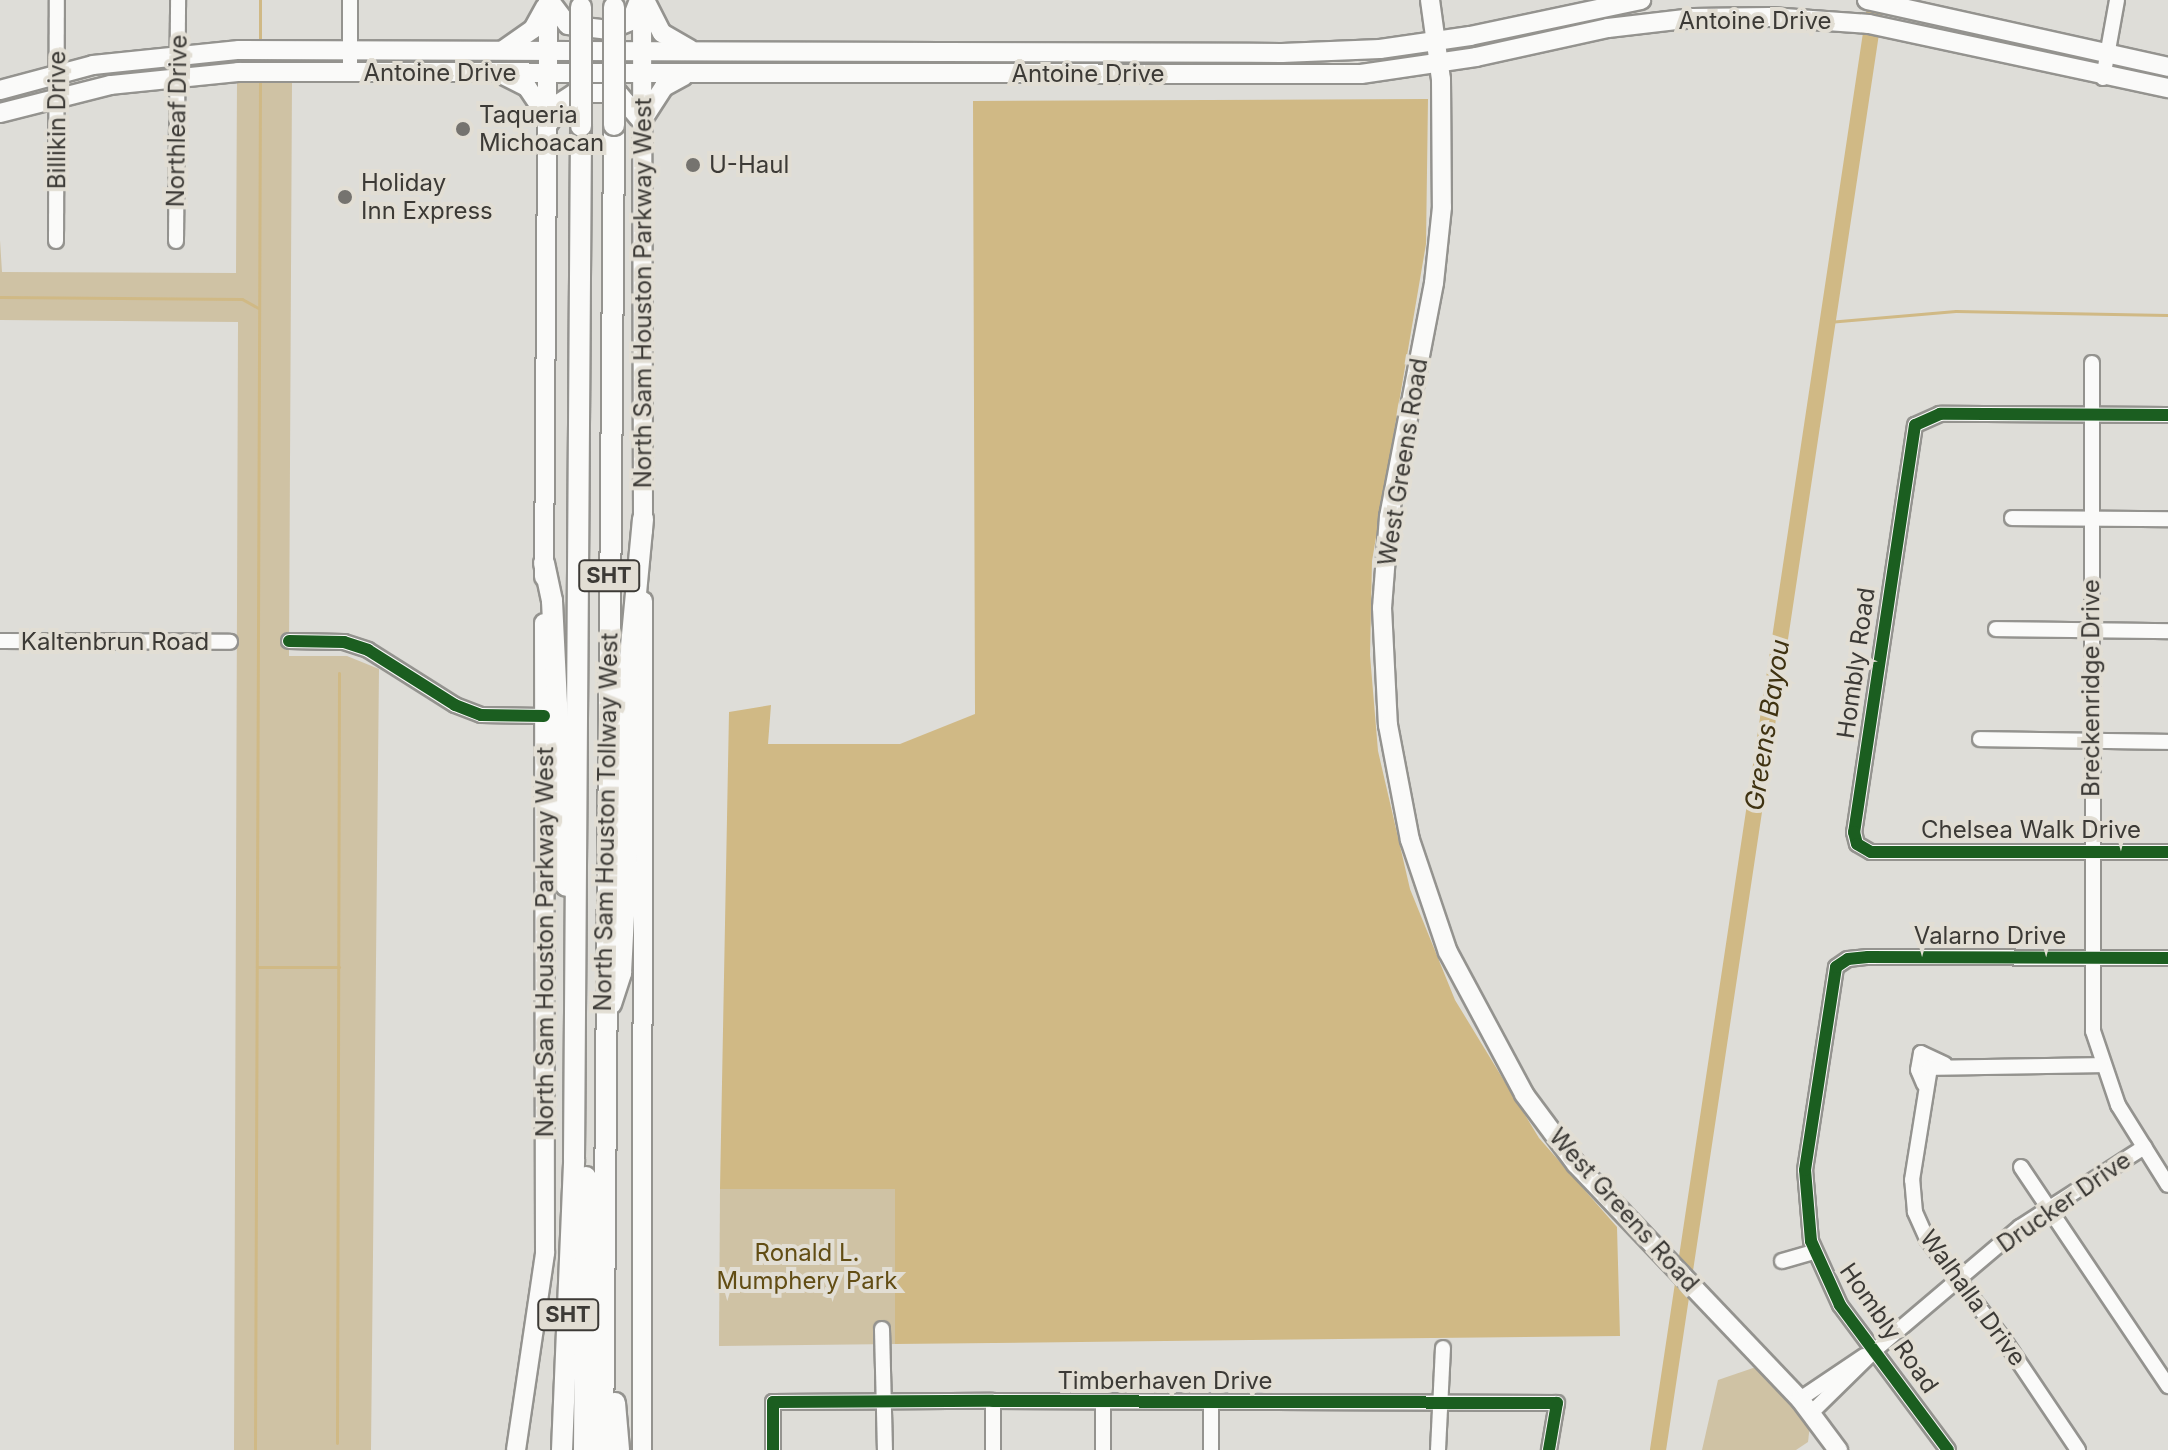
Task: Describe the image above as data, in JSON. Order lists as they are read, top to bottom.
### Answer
{
  "streets": {
    "highway": ["SHT", "North Sam Houston Tollway West"],
    "main road": ["Antoine Drive", "North Sam Houston Parkway West", "West Greens Road"],
    "street": [
      "Billikin Drive",
      "Northleaf Drive",
      "Kaltenbrun Road",
      "Hombly Road",
      "Breckenridge Drive",
      "Chelsea Walk Drive",
      "Valarno Drive",
      "Drucker Drive",
      "Walhalla Drive",
      "Timberhaven Drive"
    ]
  },
  "crossings": [
    ["Antoine Drive", "Billikin Drive"],
    ["Antoine Drive", "Northleaf Drive"],
    ["Antoine Drive", "North Sam Houston Parkway West"],
    ["Antoine Drive", "West Greens Road"],
    ["West Greens Road", "Drucker Drive"],
    ["Hombly Road", "Breckenridge Drive"],
    ["Hombly Road", "Chelsea Walk Drive"],
    ["Hombly Road", "Valarno Drive"],
    ["Hombly Road", "Drucker Drive"],
    ["Breckenridge Drive", "Chelsea Walk Drive"],
    ["Breckenridge Drive", "Valarno Drive"],
    ["Breckenridge Drive", "Drucker Drive"],
    ["Breckenridge Drive", "Walhalla Drive"],
    ["Drucker Drive", "Walhalla Drive"]
  ],
  "water": ["Greens Bayou"],
  "parks": ["Ronald L. Mumphery Park"],
  "places": ["Taqueria Michoacan", "U-Haul", "Holiday Inn Express"]
}
